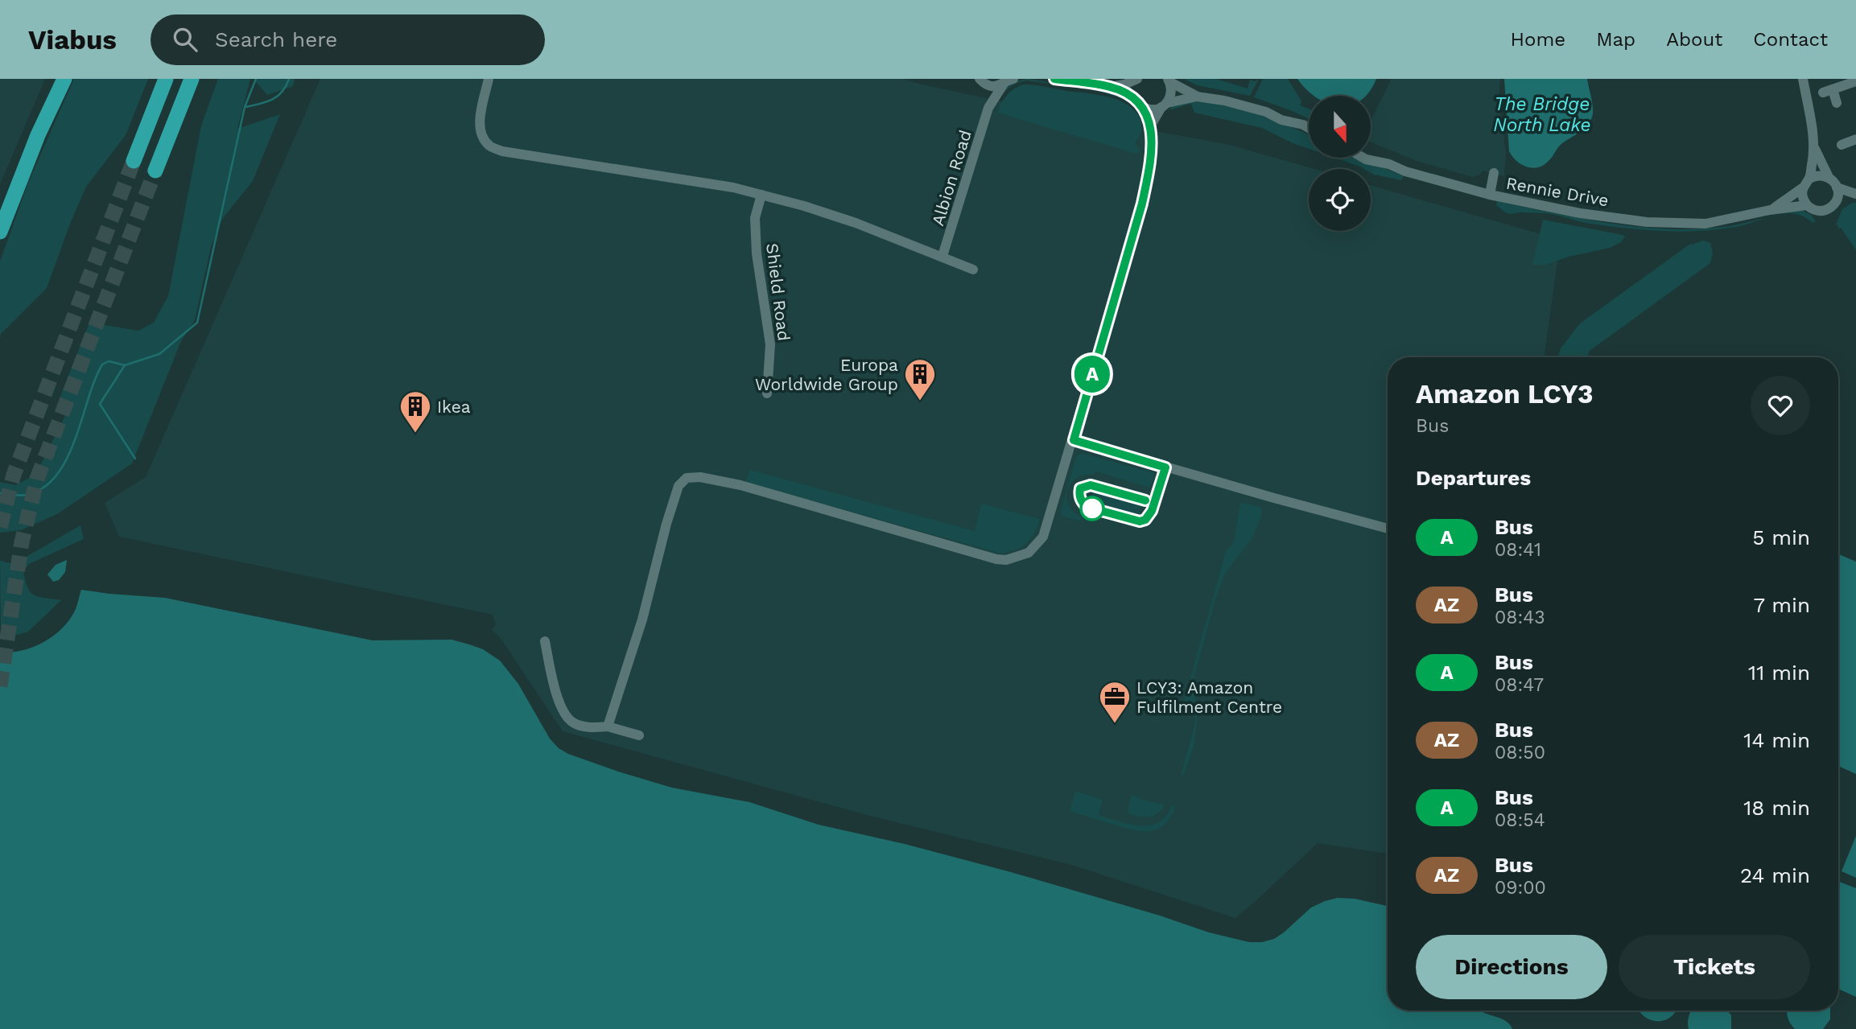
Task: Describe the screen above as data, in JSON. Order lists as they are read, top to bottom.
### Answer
{
  "streets": {
    "street": ["Albion Road", "Rennie Drive", "Shield Road"]
  },
  "water": ["The Bridge North Lake"],
  "places": {
    "building": ["Europa Worldwide Group", "Ikea"],
    "office": ["LCY3: Amazon Fulfilment Centre"]
  },
  "lines": ["bus line A"],
  "north": "bottom",
  "page": {
    "header": "Viabus",
    "search": "Search here",
    "nav": [
      "Home",
      "Map",
      "About",
      "Contact"
    ],
    "on_map": "A",
    "heading": [
      ["Amazon LCY3", "Bus"],
      "Departures"
    ],
    "list": [
      {
        "mark": "A",
        "name": "Bus",
        "note": "08:41",
        "value": "5 min"
      },
      {
        "mark": "AZ",
        "name": "Bus",
        "note": "08:43",
        "value": "7 min"
      },
      {
        "mark": "A",
        "name": "Bus",
        "note": "08:47",
        "value": "11 min"
      },
      {
        "mark": "AZ",
        "name": "Bus",
        "note": "08:50",
        "value": "14 min"
      },
      {
        "mark": "A",
        "name": "Bus",
        "note": "08:54",
        "value": "18 min"
      },
      {
        "mark": "AZ",
        "name": "Bus",
        "note": "09:00",
        "value": "24 min"
      }
    ],
    "buttons": ["Directions", "Tickets"]
  }
}
